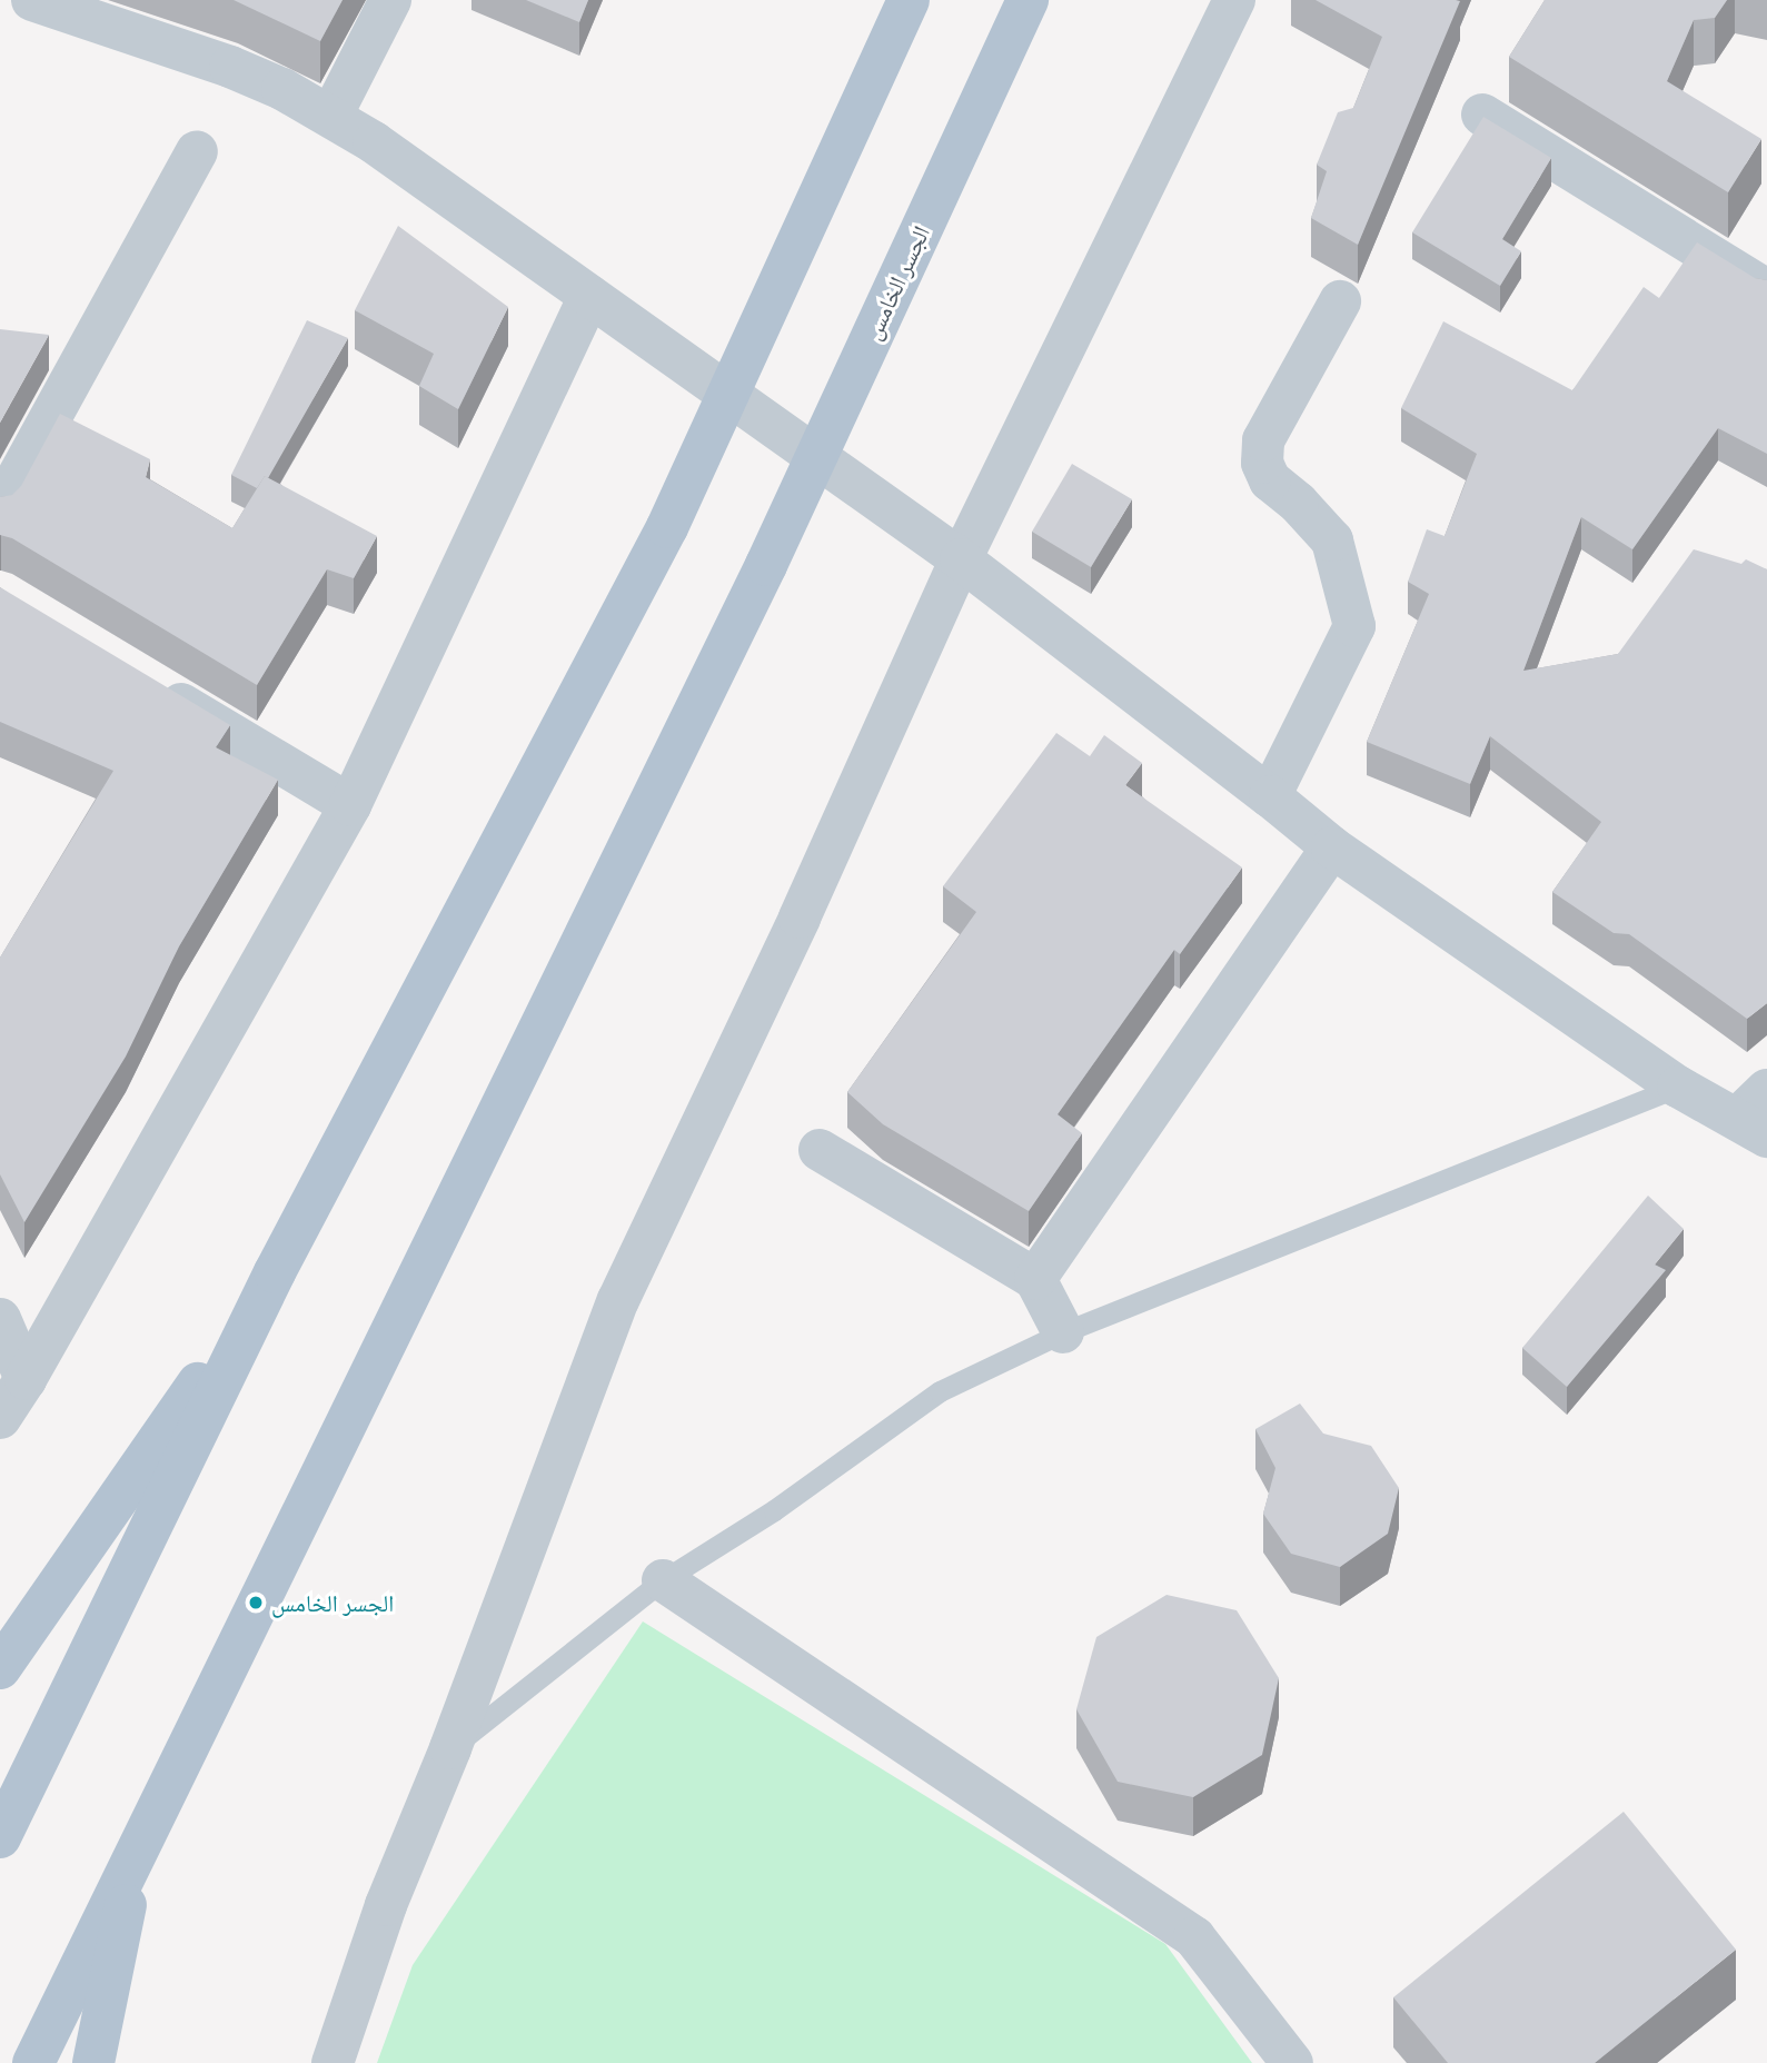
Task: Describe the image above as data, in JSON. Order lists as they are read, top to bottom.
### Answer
{
  "streets": {
    "main road": ["الجسر الخامس"]
  },
  "places": ["الجسر الخامس"]
}
